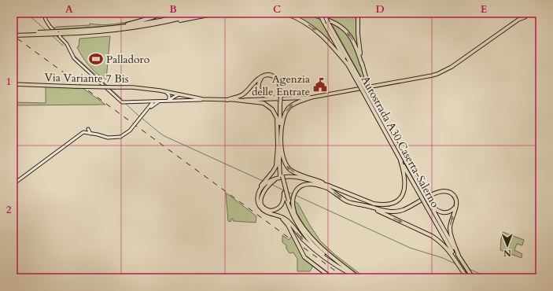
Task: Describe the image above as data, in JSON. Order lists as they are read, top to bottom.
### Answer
{
  "streets": {
    "highway": ["Autostrada A30 Caserta-Salerno"],
    "main road": ["Via Variante 7 Bis"]
  },
  "places": {
    "sports": ["Palladoro"],
    "public building": ["Agenzia delle Entrate"]
  },
  "north": "bottom",
  "grid": {
    "columns": [
      "A",
      "B",
      "C",
      "D",
      "E"
    ],
    "rows": ["1", "2"]
  }
}
